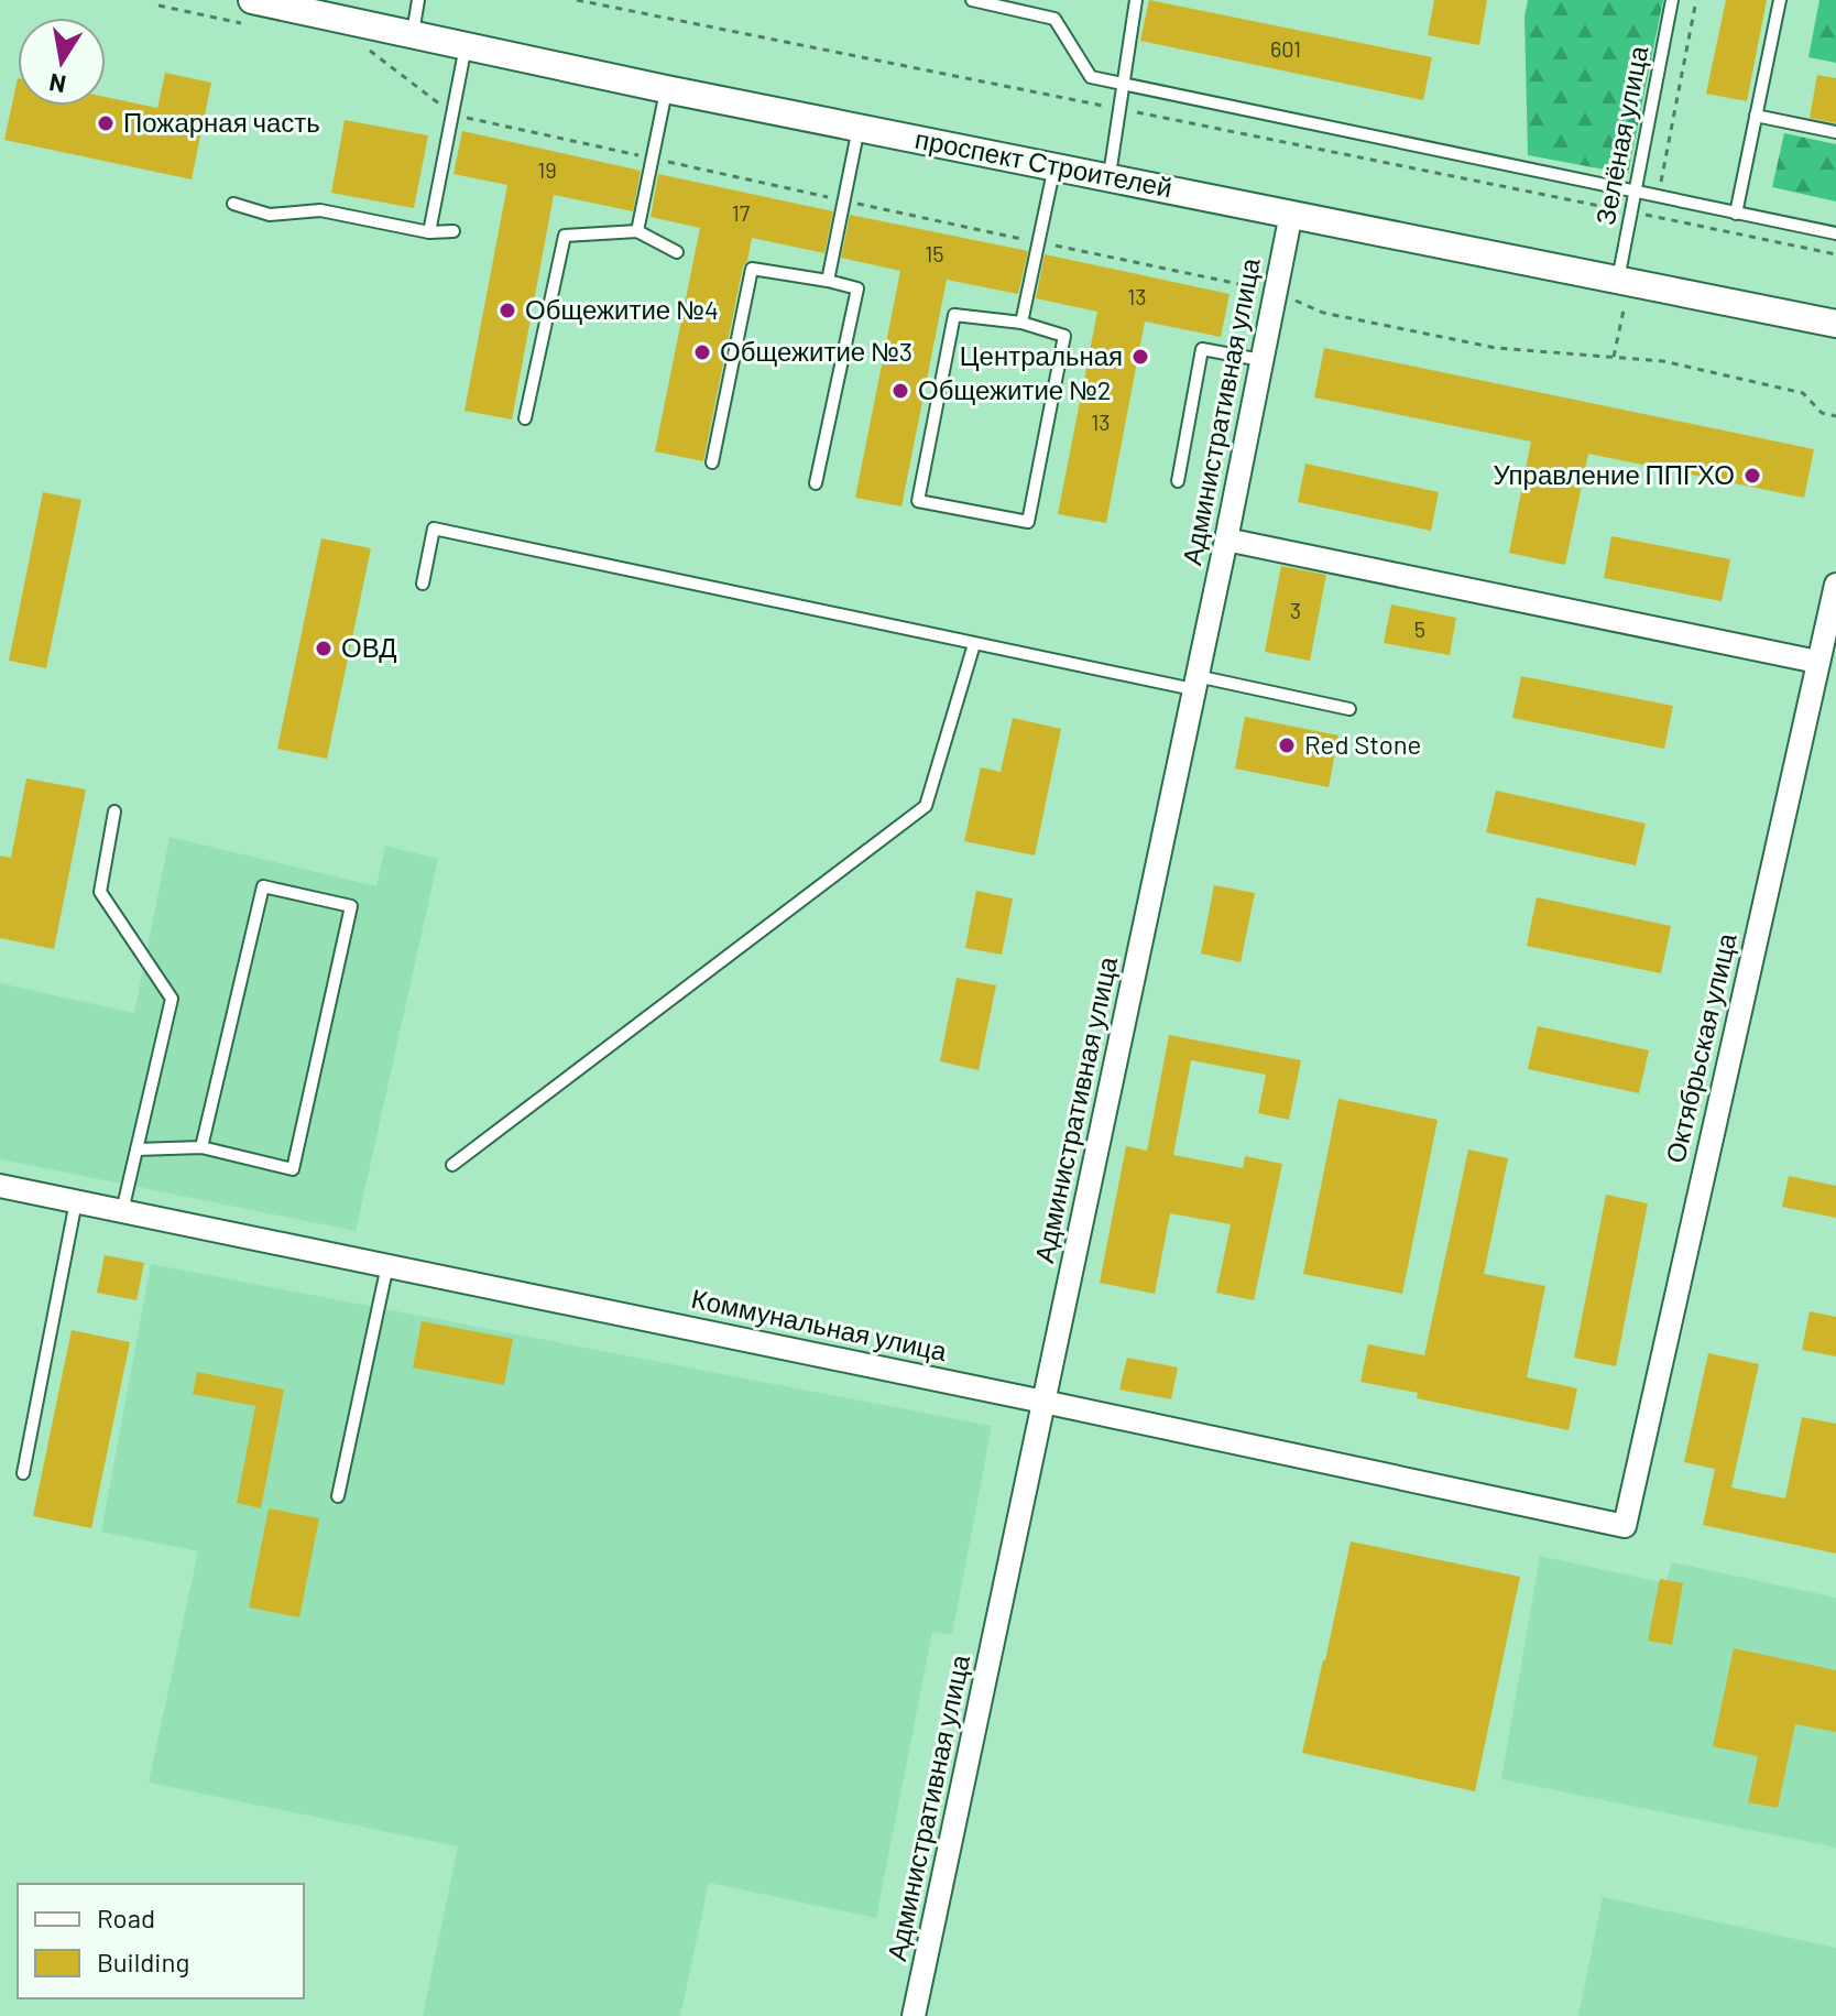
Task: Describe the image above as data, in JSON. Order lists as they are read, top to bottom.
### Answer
{
  "streets": {
    "street": [
      "проспект Строителей",
      "Административная улица",
      "Октябрьская улица",
      "Коммунальная улица"
    ],
    "lane": ["Зелёная улица"]
  },
  "crossings": [
    ["Зелёная улица", "проспект Строителей"],
    ["проспект Строителей", "Административная улица"],
    ["Административная улица", "Коммунальная улица"],
    ["Октябрьская улица", "Коммунальная улица"]
  ],
  "places": [
    "Пожарная часть",
    "Общежитие №4",
    "Общежитие №3",
    "Центральная",
    "Общежитие №2",
    "Управление ППГХО",
    "ОВД",
    "Red Stone"
  ],
  "house_numbers": [
    "601",
    "19",
    "17",
    "15",
    "13",
    "13",
    "3",
    "5"
  ],
  "legend": ["Road", "Building"],
  "north": "bottom"
}
